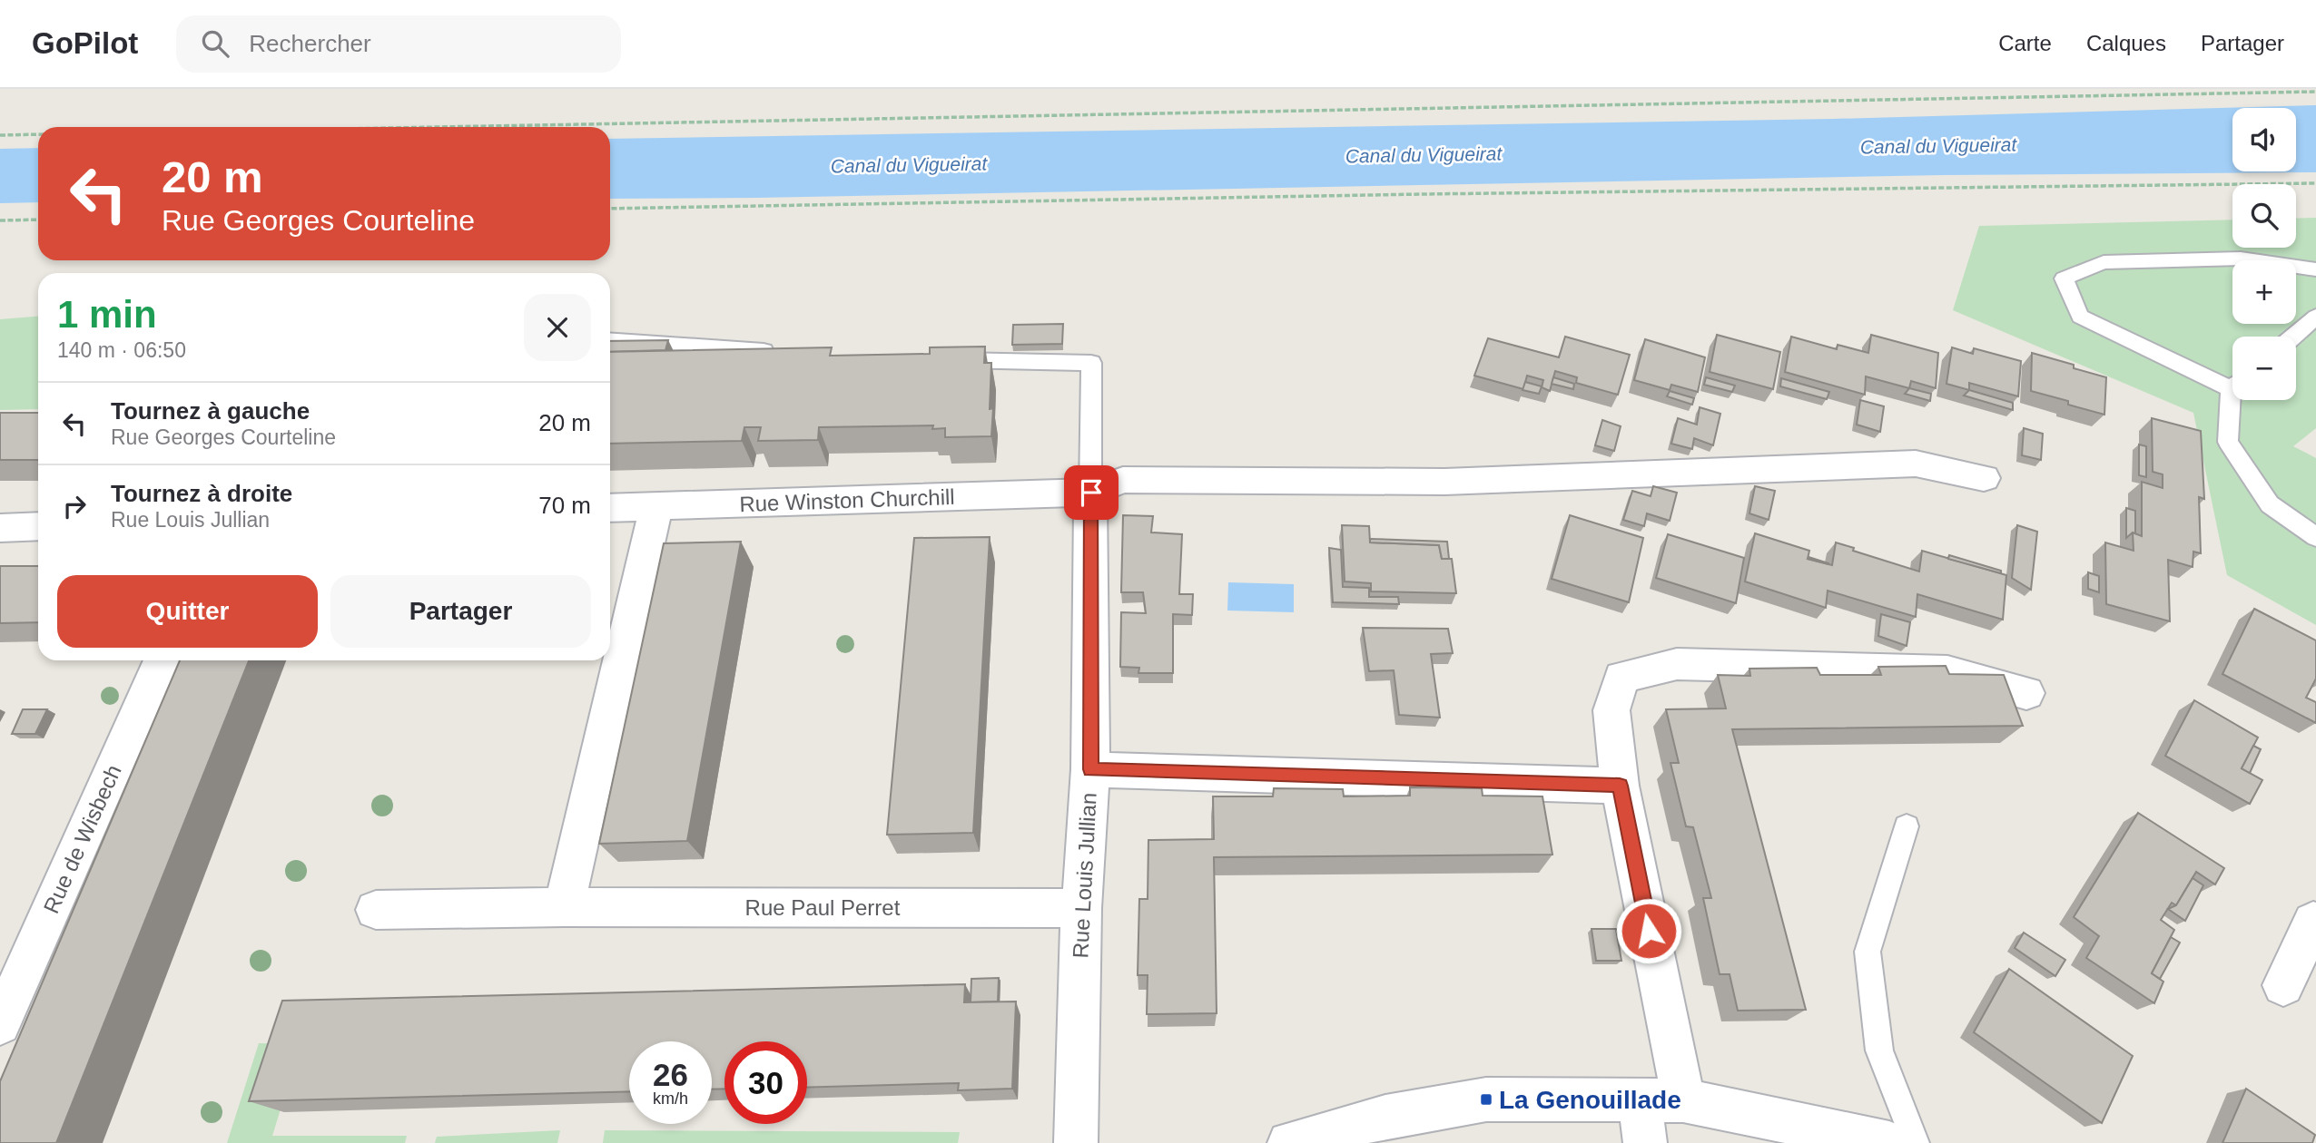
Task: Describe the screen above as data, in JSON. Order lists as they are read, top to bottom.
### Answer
{
  "streets": {
    "street": [
      "Rue Winston Churchill",
      "Rue de Wisbech",
      "Rue Louis Jullian",
      "Rue Paul Perret"
    ]
  },
  "crossings": [
    ["Rue Winston Churchill", "Rue Louis Jullian"],
    ["Rue Louis Jullian", "Rue Paul Perret"]
  ],
  "water": ["Canal du Vigueirat"],
  "places": {
    "transit": ["La Genouillade"]
  },
  "page": {
    "header": "GoPilot",
    "search": "Rechercher",
    "nav": ["Carte", "Calques", "Partager"],
    "map_buttons": ["+", "−"],
    "turn": ["20 m", "Rue Georges Courteline"],
    "heading": ["1 min", "140 m · 06:50"],
    "list": [
      {
        "name": "Tournez à gauche",
        "note": "Rue Georges Courteline",
        "value": "20 m"
      },
      {
        "name": "Tournez à droite",
        "note": "Rue Louis Jullian",
        "value": "70 m"
      }
    ],
    "buttons": ["Quitter", "Partager"],
    "speed": "26 km/h",
    "limit": "30"
  }
}
